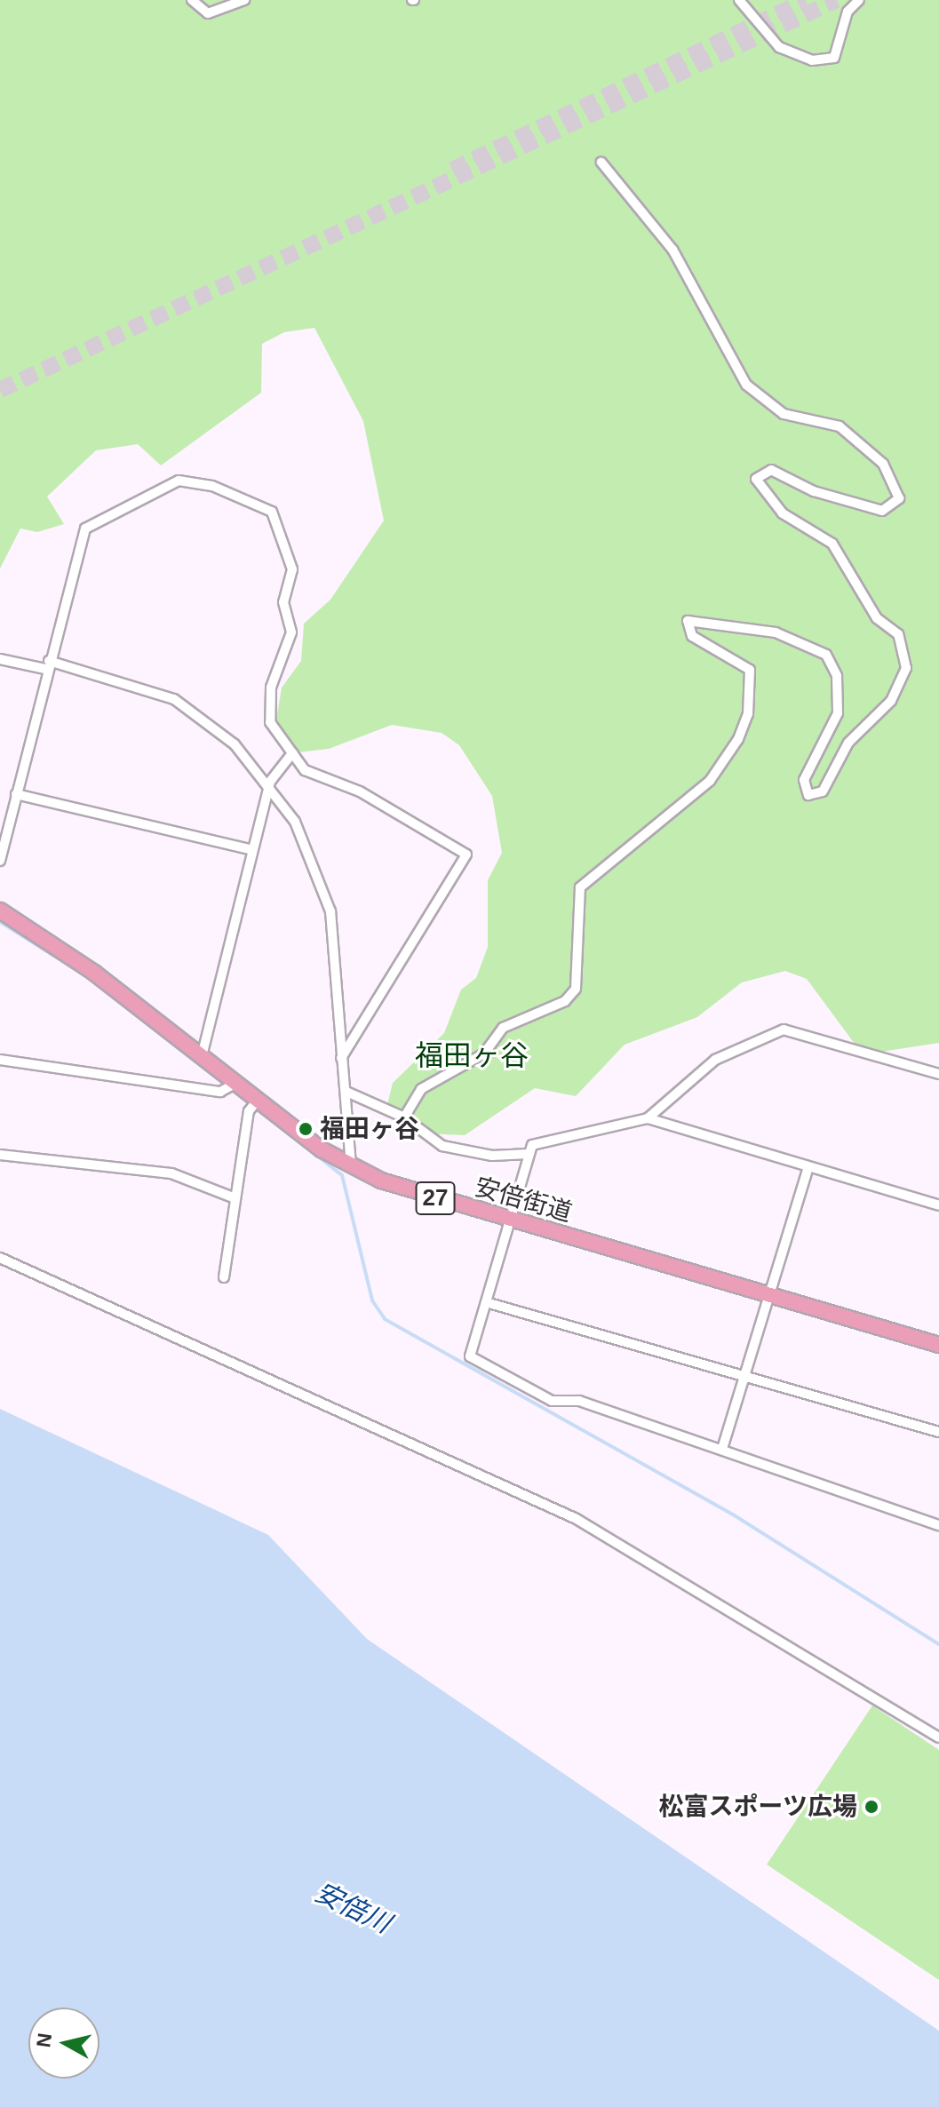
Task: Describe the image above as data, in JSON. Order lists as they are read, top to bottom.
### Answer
{
  "streets": {
    "main road": ["27", "安倍街道"]
  },
  "districts": ["福田ヶ谷"],
  "water": ["安倍川"],
  "places": ["福田ヶ谷", "松富スポーツ広場"],
  "north": "left"
}
